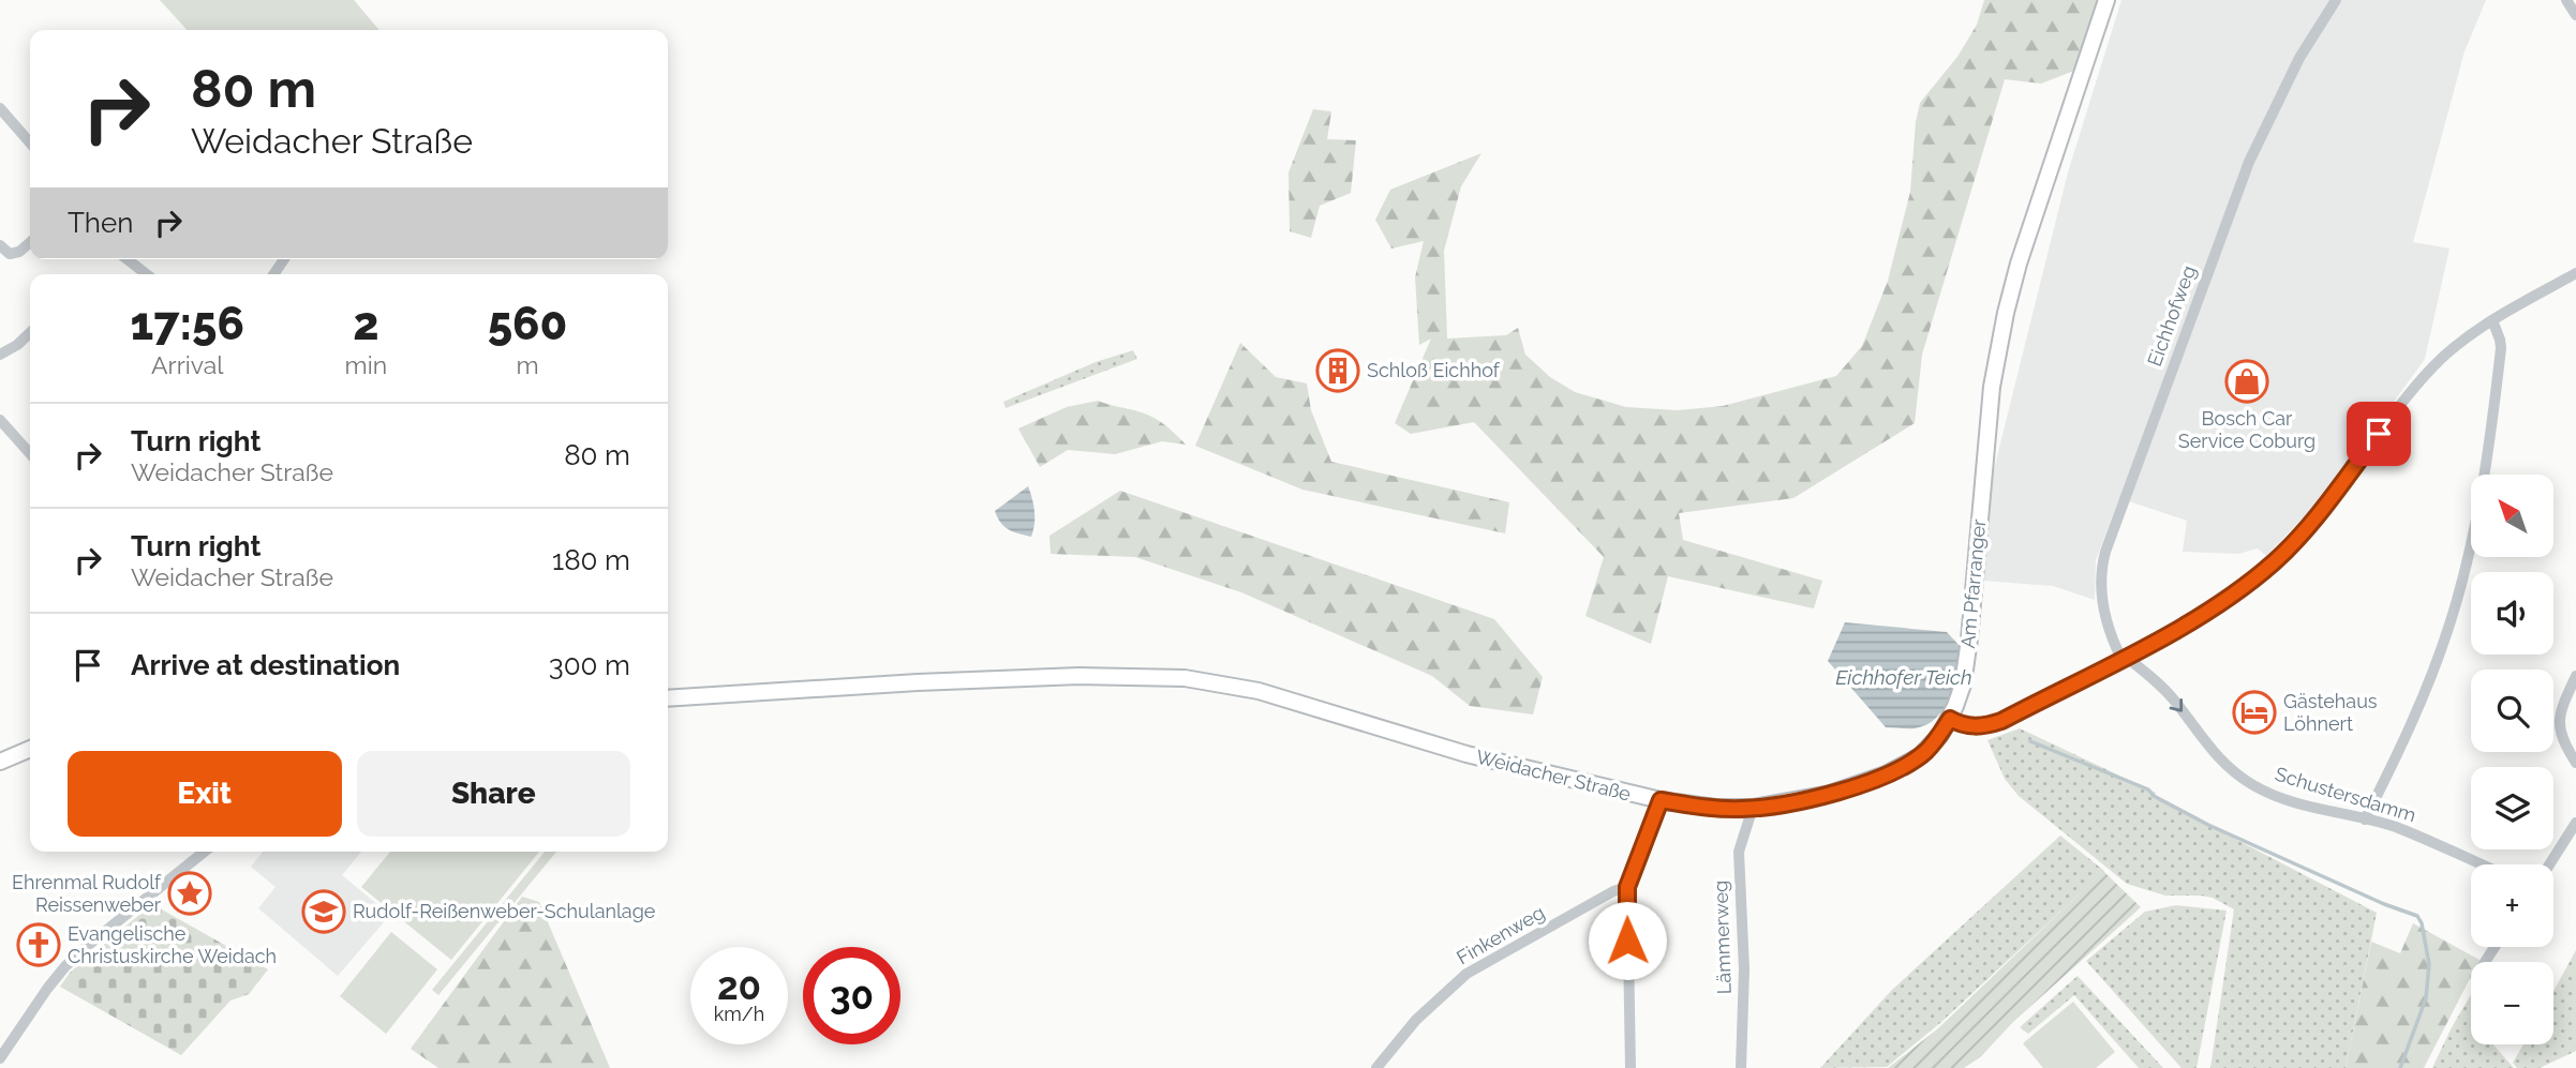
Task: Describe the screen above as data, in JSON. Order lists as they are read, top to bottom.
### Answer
{
  "streets": {
    "main road": ["Am Pfarranger", "Weidacher Straße"],
    "street": [
      "Eichhofweg",
      "Schustersdamm",
      "Finkenweg",
      "Lämmerweg"
    ]
  },
  "crossings": [
    ["Eichhofweg", "Schustersdamm"],
    ["Am Pfarranger", "Weidacher Straße"],
    ["Weidacher Straße", "Lämmerweg"]
  ],
  "one_way": ["Schustersdamm"],
  "water": ["Eichhofer Teich"],
  "places": {
    "building": ["Schloß Eichhof"],
    "shop": ["Bosch Car Service Coburg"],
    "hotel": ["Gästehaus Löhnert"],
    "place": ["Ehrenmal Rudolf Reissenweber"],
    "school or university": ["Rudolf-Reißenweber-Schulanlage"],
    "church": ["Evangelische Christuskirche Weidach"]
  },
  "north": "top left",
  "page": {
    "turn": ["80 m", "Weidacher Straße"],
    "then": "Then",
    "eta": [
      "17:56",
      "Arrival",
      "2",
      "min",
      "560",
      "m"
    ],
    "list": [
      {
        "name": "Turn right",
        "note": "Weidacher Straße",
        "value": "80 m"
      },
      {
        "name": "Turn right",
        "note": "Weidacher Straße",
        "value": "180 m"
      },
      {
        "name": "Arrive at destination",
        "value": "300 m"
      }
    ],
    "map_buttons": ["+", "−"],
    "buttons": ["Exit", "Share"],
    "speed": "20 km/h",
    "limit": "30"
  }
}
